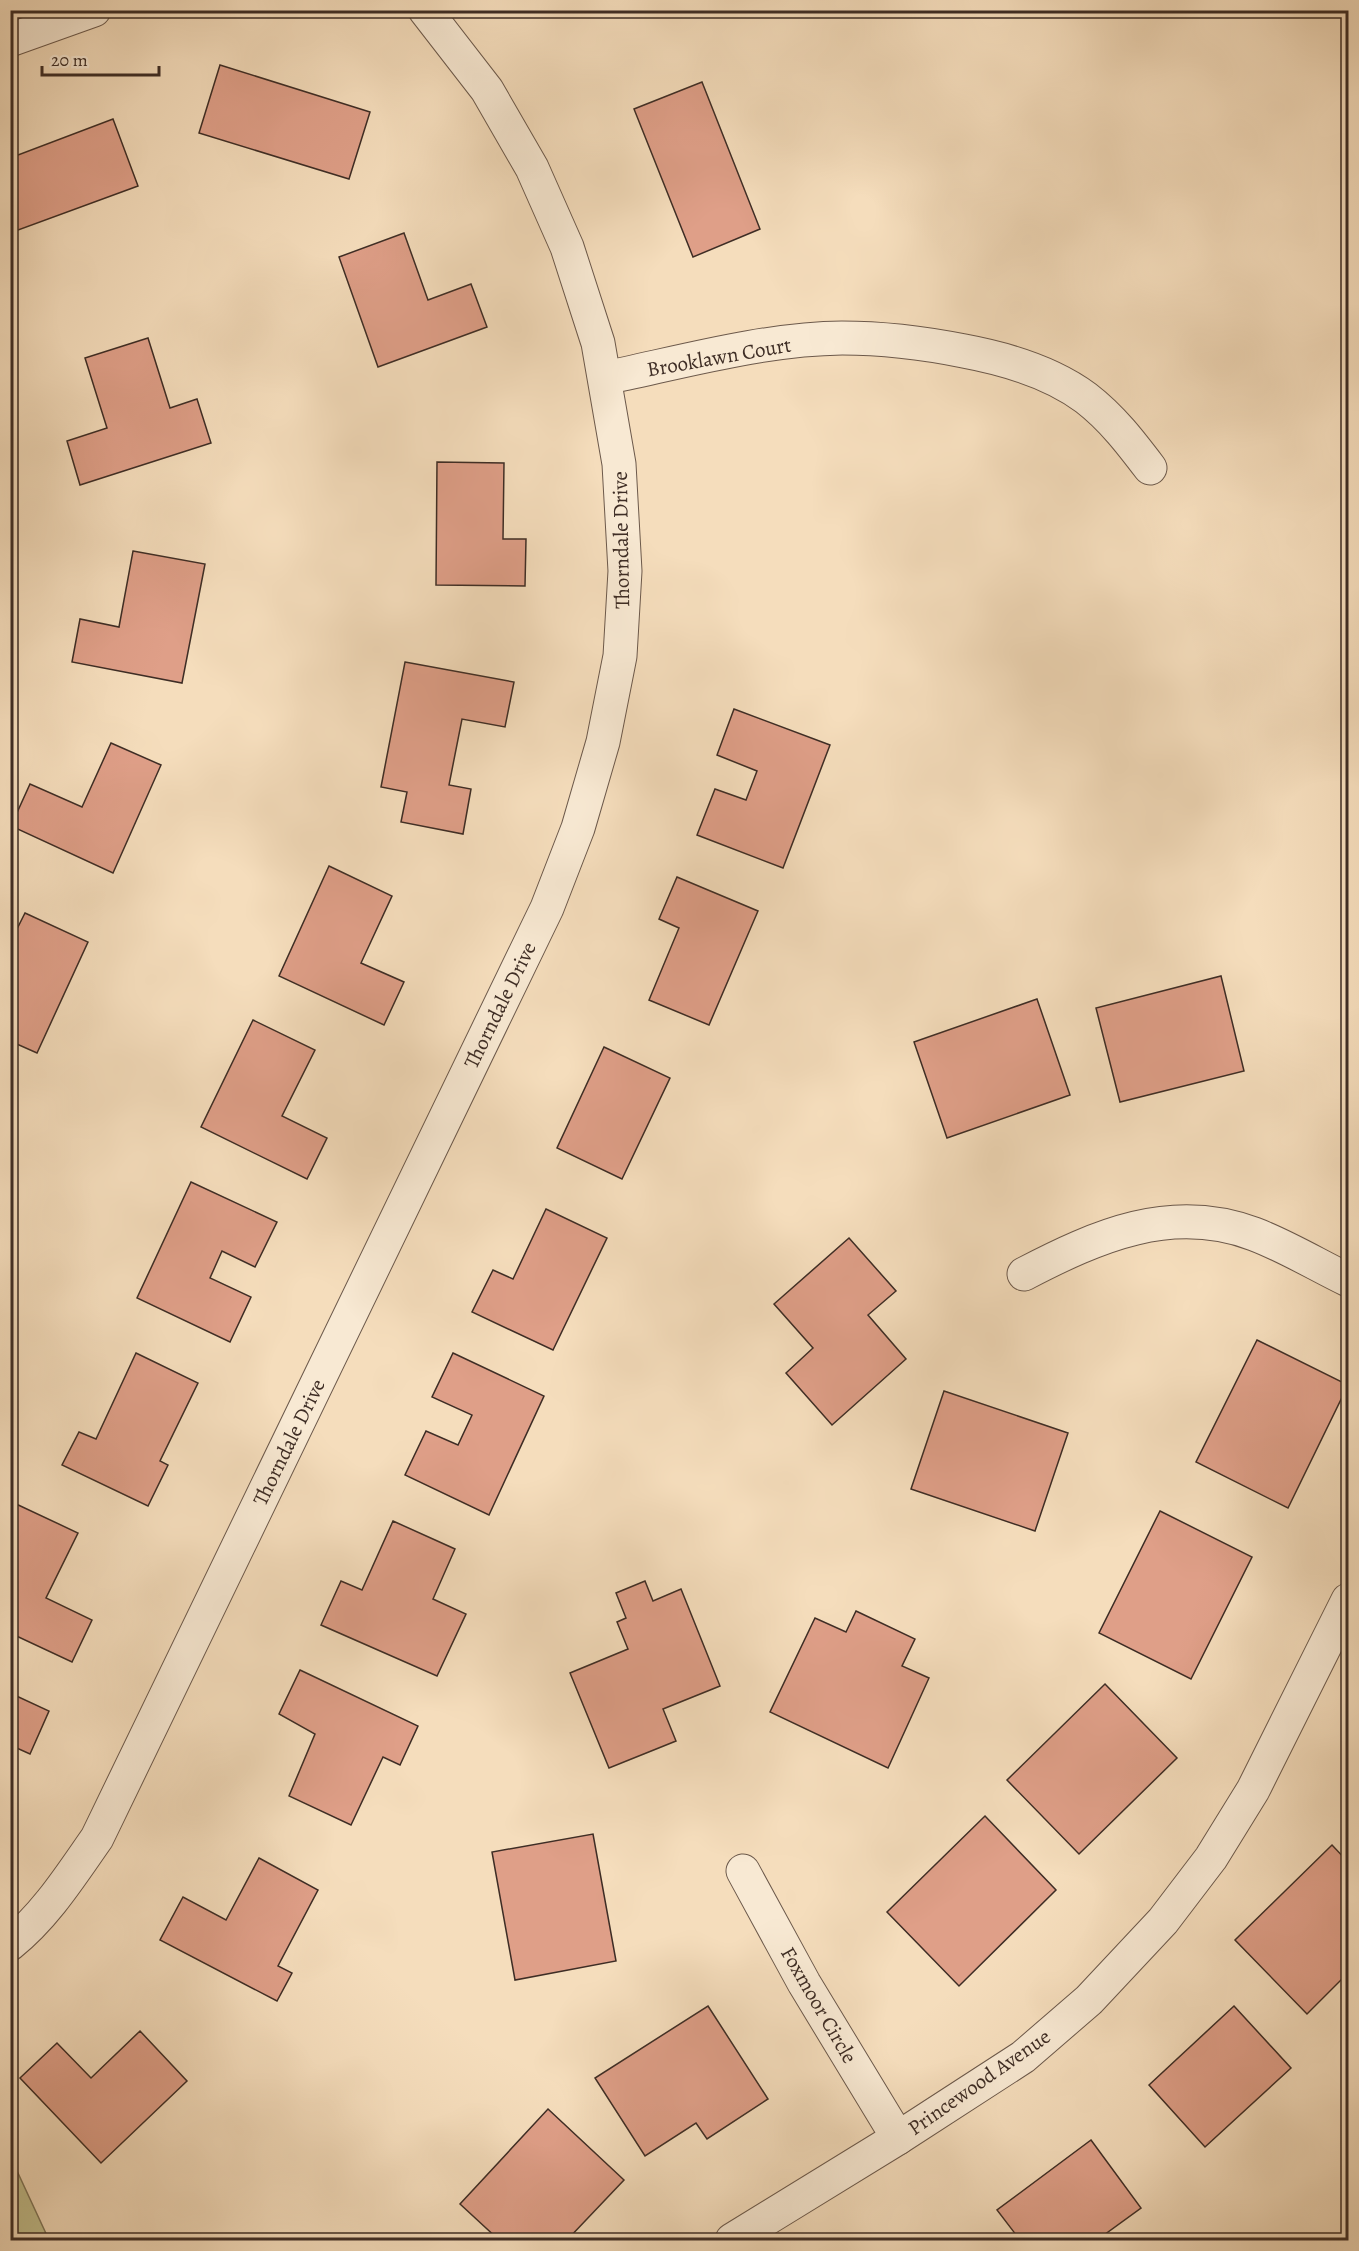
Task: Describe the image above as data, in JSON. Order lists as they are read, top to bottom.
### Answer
{
  "streets": {
    "street": [
      "Brooklawn Court",
      "Thorndale Drive",
      "Foxmoor Circle",
      "Princewood Avenue"
    ]
  },
  "crossings": [
    ["Brooklawn Court", "Thorndale Drive"],
    ["Foxmoor Circle", "Princewood Avenue"]
  ],
  "scale_bar": "20 m"
}
